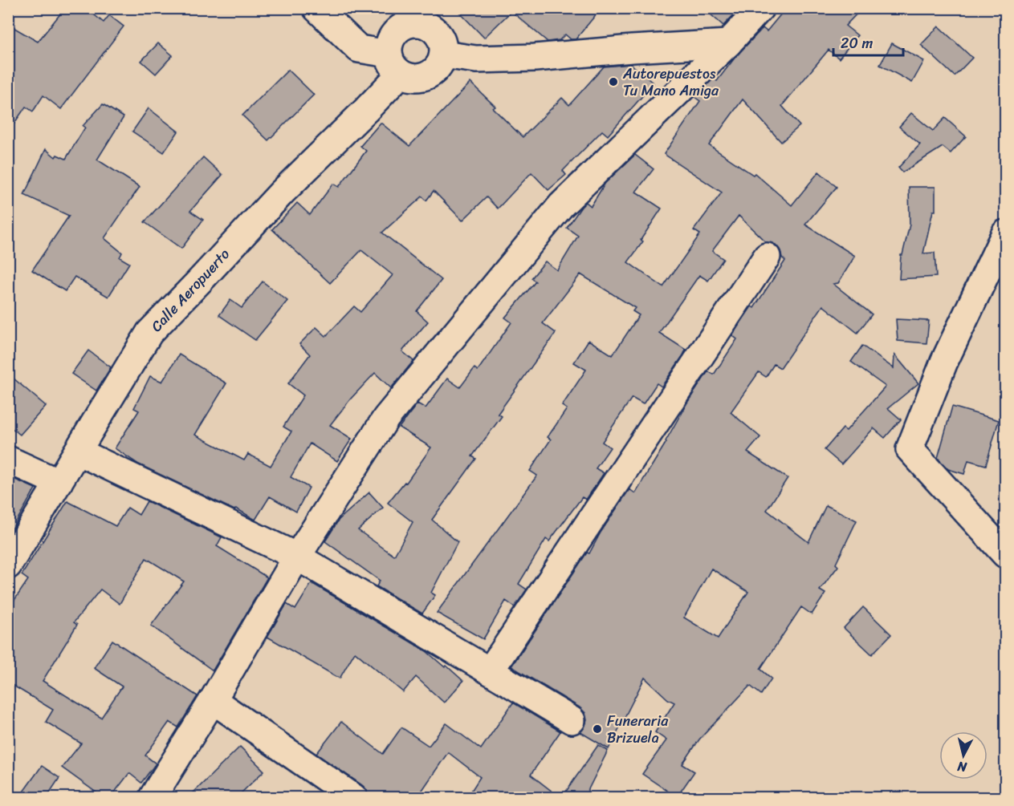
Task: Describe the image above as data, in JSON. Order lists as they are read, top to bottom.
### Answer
{
  "streets": {
    "street": ["Calle Aeropuerto"]
  },
  "places": ["Autorepuestos Tu Mano Amiga", "Funeraria Brizuela"],
  "scale_bar": "20 m",
  "north": "bottom"
}
